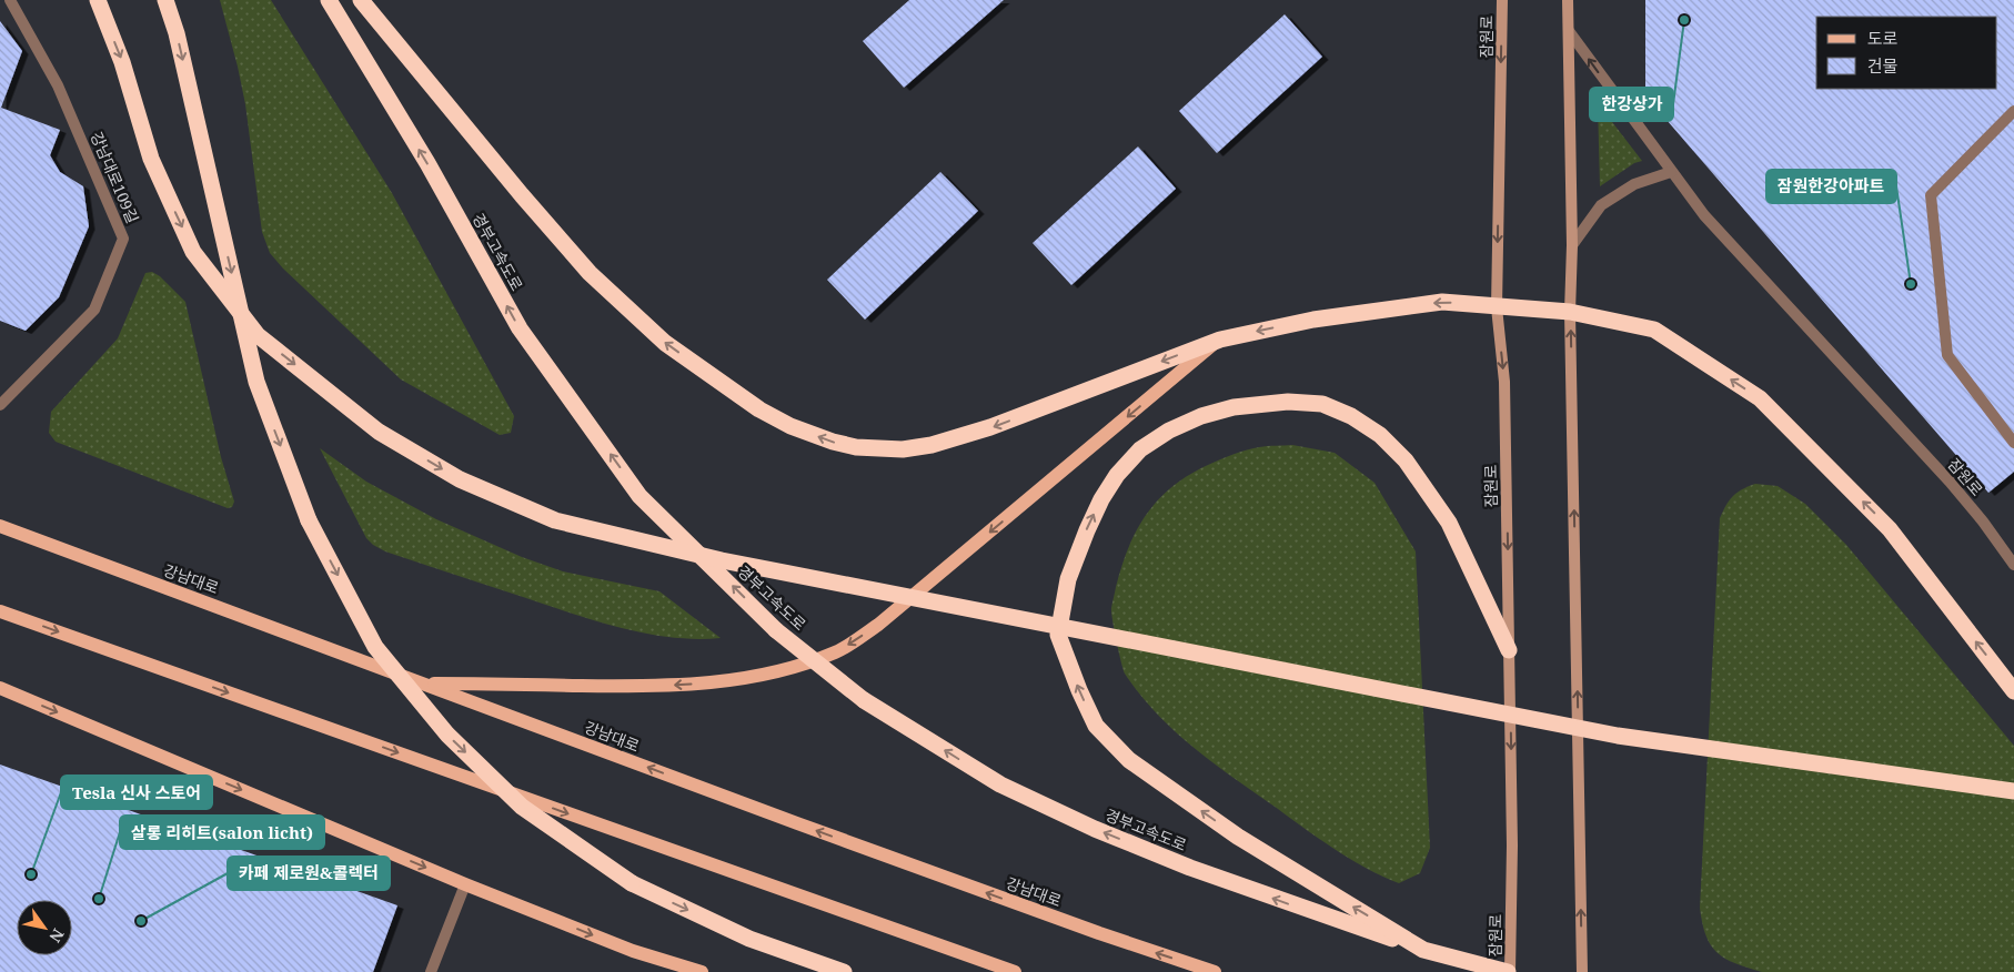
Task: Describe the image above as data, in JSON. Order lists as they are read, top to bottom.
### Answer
{
  "streets": {
    "highway": ["경부고속도로"],
    "main road": ["잠원로", "강남대로"],
    "street": ["강남대로109길"]
  },
  "one_way": ["경부고속도로"],
  "places": [
    "한강상가",
    "잠원한강아파트",
    "Tesla 신사 스토어",
    "살롱 리히트(salon licht)",
    "카페 제로원&콜렉터"
  ],
  "legend": ["도로", "건물"],
  "north": "bottom right"
}
